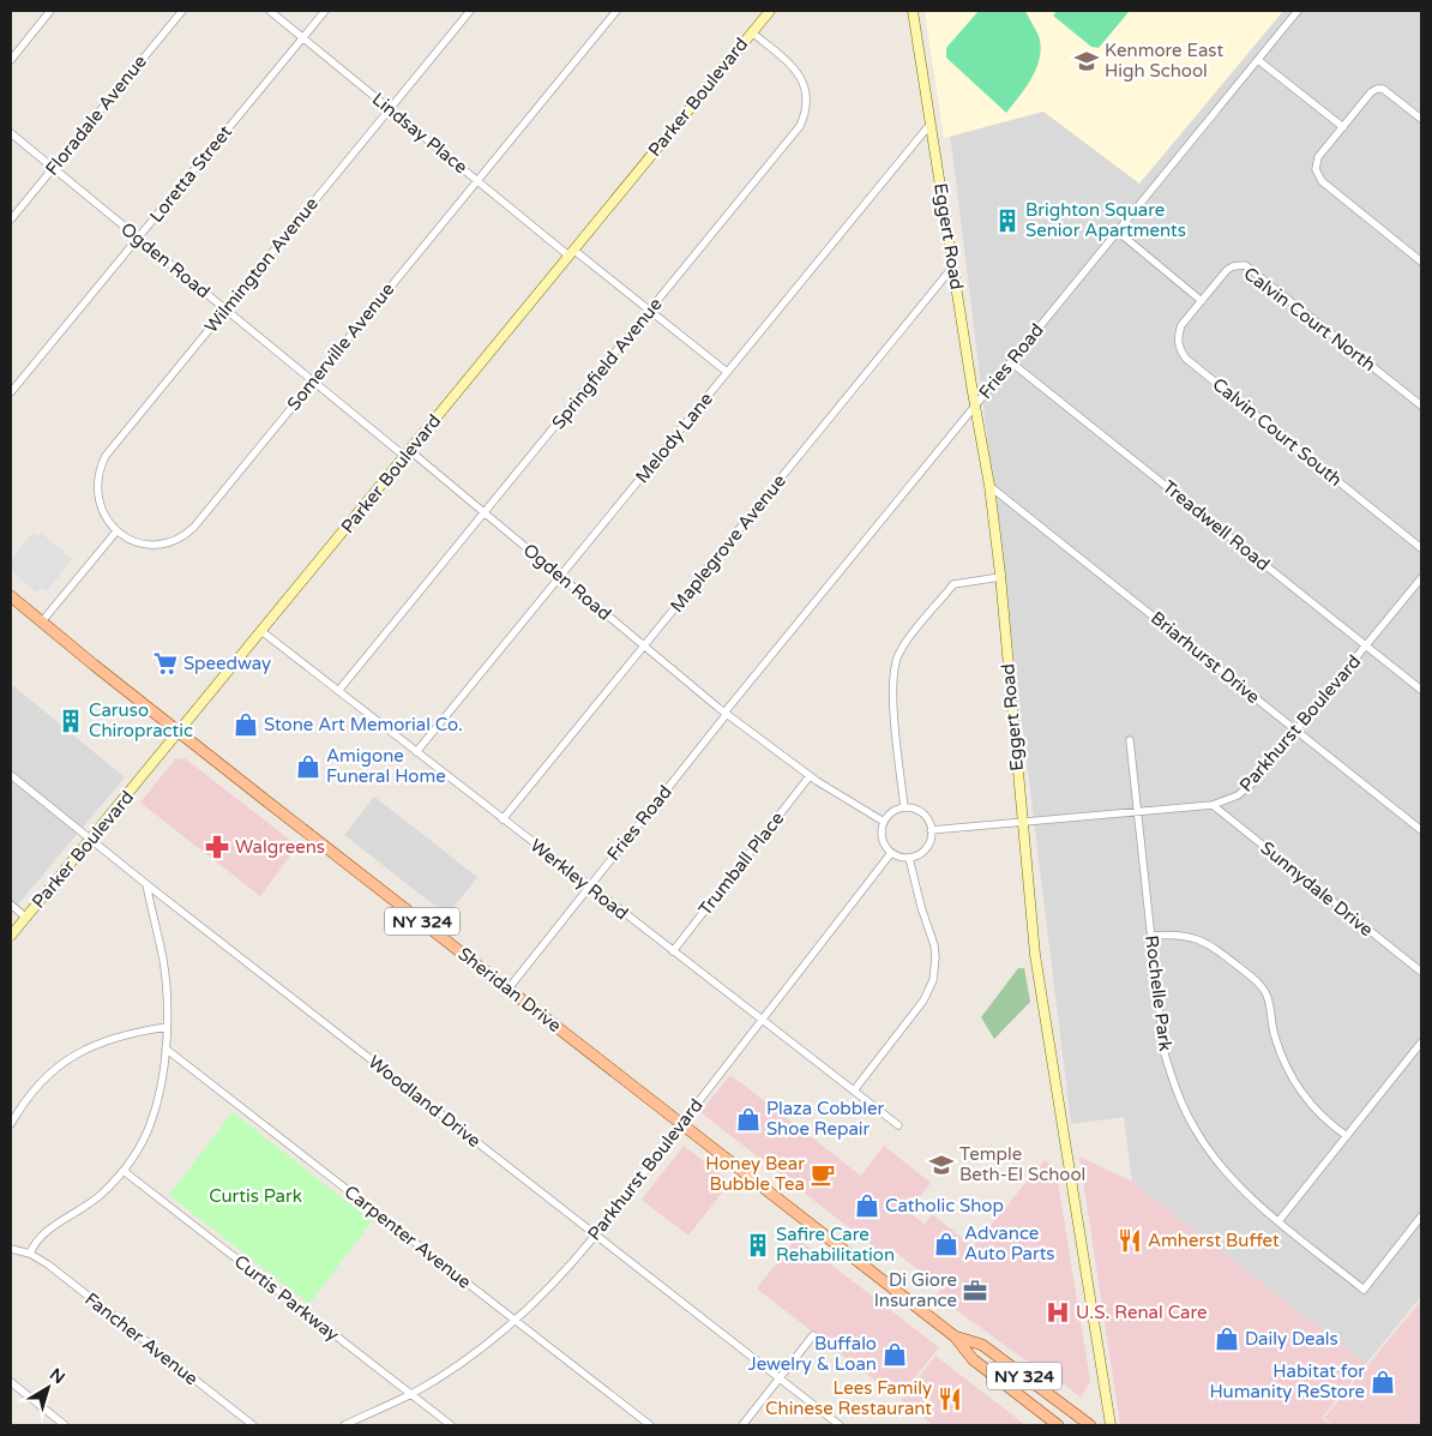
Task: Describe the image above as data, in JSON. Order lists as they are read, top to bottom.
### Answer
{
  "streets": {
    "main road": ["NY 324", "Sheridan Drive"],
    "street": [
      "Parker Boulevard",
      "Floradale Avenue",
      "Lindsay Place",
      "Loretta Street",
      "Eggert Road",
      "Ogden Road",
      "Wilmington Avenue",
      "Calvin Court North",
      "Somerville Avenue",
      "Fries Road",
      "Springfield Avenue",
      "Calvin Court South",
      "Melody Lane",
      "Treadwell Road",
      "Maplegrove Avenue",
      "Briarhurst Drive",
      "Parkhurst Boulevard",
      "Trumball Place",
      "Werkley Road",
      "Sunnydale Drive",
      "Rochelle Park",
      "Woodland Drive",
      "Carpenter Avenue",
      "Curtis Parkway",
      "Fancher Avenue"
    ]
  },
  "crossings": [
    ["Parker Boulevard", "Lindsay Place"],
    ["Parker Boulevard", "Ogden Road"],
    ["Parker Boulevard", "Springfield Avenue"],
    ["Parker Boulevard", "Werkley Road"],
    ["Parker Boulevard", "Sheridan Drive"],
    ["Parker Boulevard", "Woodland Drive"],
    ["Floradale Avenue", "Ogden Road"],
    ["Lindsay Place", "Loretta Street"],
    ["Lindsay Place", "Wilmington Avenue"],
    ["Lindsay Place", "Somerville Avenue"],
    ["Lindsay Place", "Springfield Avenue"],
    ["Lindsay Place", "Melody Lane"],
    ["Loretta Street", "Ogden Road"],
    ["Eggert Road", "Fries Road"],
    ["Eggert Road", "Melody Lane"],
    ["Eggert Road", "Maplegrove Avenue"],
    ["Eggert Road", "Briarhurst Drive"],
    ["Eggert Road", "Parkhurst Boulevard"],
    ["Ogden Road", "Wilmington Avenue"],
    ["Ogden Road", "Somerville Avenue"],
    ["Ogden Road", "Fries Road"],
    ["Ogden Road", "Springfield Avenue"],
    ["Ogden Road", "Melody Lane"],
    ["Ogden Road", "Maplegrove Avenue"],
    ["Ogden Road", "Parkhurst Boulevard"],
    ["Ogden Road", "Trumball Place"],
    ["Wilmington Avenue", "Somerville Avenue"],
    ["Calvin Court North", "Calvin Court South"],
    ["Fries Road", "Treadwell Road"],
    ["Fries Road", "Werkley Road"],
    ["Fries Road", "Sheridan Drive"],
    ["Springfield Avenue", "Werkley Road"],
    ["Melody Lane", "Werkley Road"],
    ["Treadwell Road", "Parkhurst Boulevard"],
    ["Maplegrove Avenue", "Werkley Road"],
    ["Briarhurst Drive", "Parkhurst Boulevard"],
    ["Parkhurst Boulevard", "Werkley Road"],
    ["Parkhurst Boulevard", "Sunnydale Drive"],
    ["Parkhurst Boulevard", "Sheridan Drive"],
    ["Parkhurst Boulevard", "Rochelle Park"],
    ["Parkhurst Boulevard", "Woodland Drive"],
    ["Parkhurst Boulevard", "Carpenter Avenue"],
    ["Parkhurst Boulevard", "Curtis Parkway"],
    ["Trumball Place", "Werkley Road"]
  ],
  "parks": ["Curtis Park"],
  "places": {
    "school or university": ["Kenmore East High School", "Temple Beth-El School"],
    "building": ["Brighton Square Senior Apartments", "Caruso Chiropractic", "Safire Care Rehabilitation"],
    "supermarket": ["Speedway"],
    "shop": [
      "Stone Art Memorial Co.",
      "Amigone Funeral Home",
      "Plaza Cobbler Shoe Repair",
      "Catholic Shop",
      "Advance Auto Parts",
      "Daily Deals",
      "Buffalo Jewelry & Loan",
      "Habitat for Humanity ReStore"
    ],
    "pharmacy": ["Walgreens"],
    "cafe": ["Honey Bear Bubble Tea"],
    "restaurant": ["Amherst Buffet", "Lees Family Chinese Restaurant"],
    "office": ["Di Giore Insurance"],
    "hospital": ["U.S. Renal Care"]
  },
  "north": "top right"
}
